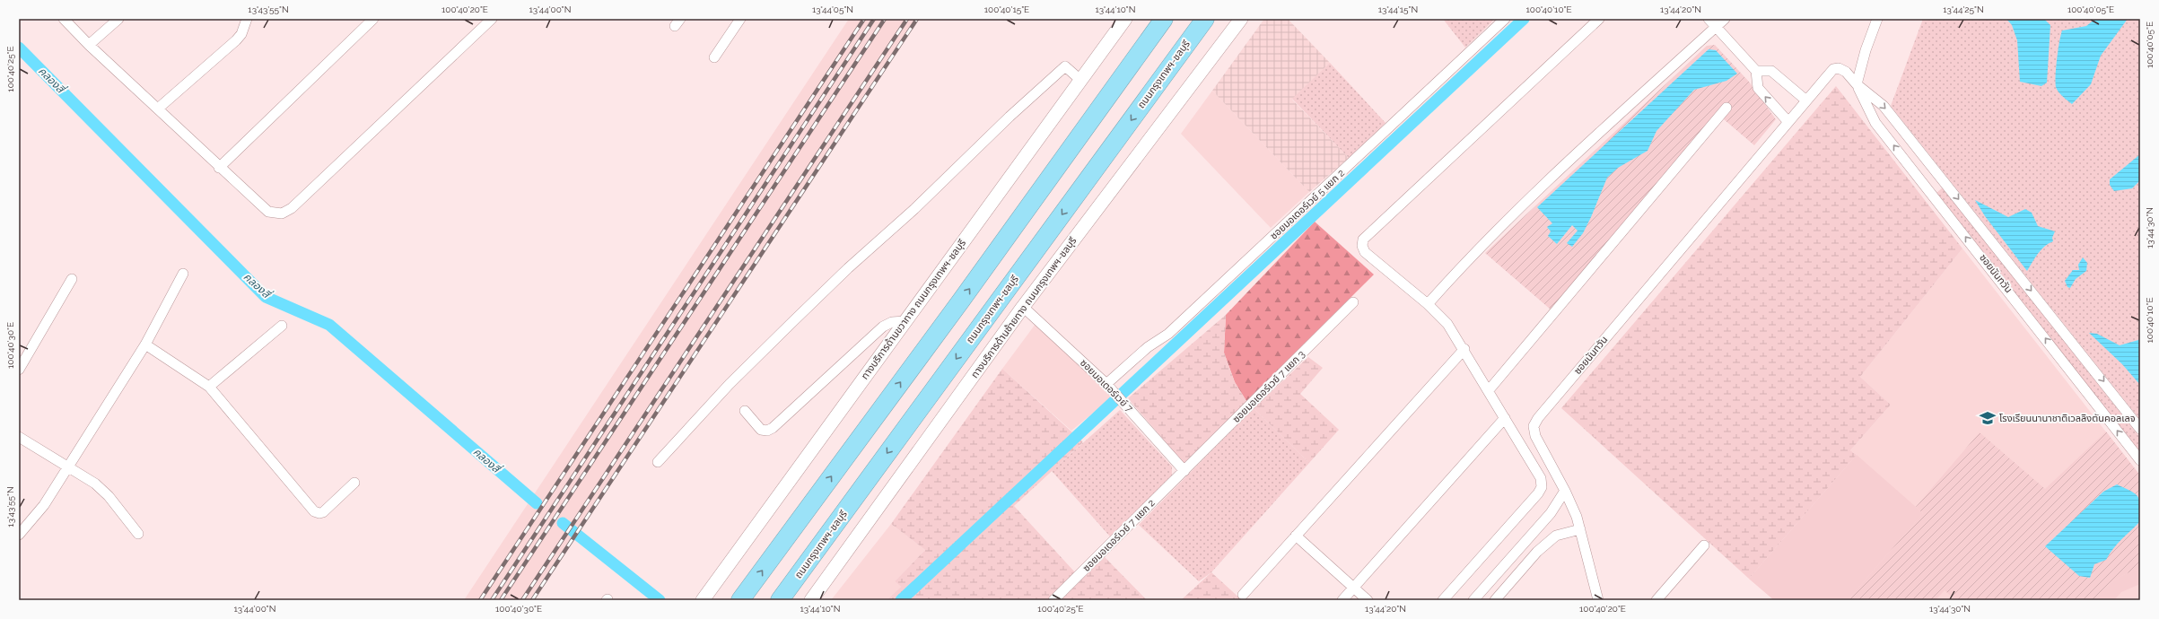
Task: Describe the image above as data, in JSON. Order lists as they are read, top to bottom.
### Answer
{
  "streets": {
    "highway": ["ถนนกรุงเทพฯ-ชลบุรี"],
    "main road": ["ทางบริการด้านซ้ายทาง ถนนกรุงเทพฯ-ชลบุรี", "ทางบริการด้านขวาทาง ถนนกรุงเทพฯ-ชลบุรี"],
    "street": [
      "ซอยมอเตอร์เวย์ 5 แยก 2",
      "ซอยนันทวัน",
      "ซอยมอเตอร์เวย์ 7",
      "ซอยมอเตอร์เวย์ 7 แยก 3",
      "ซอยมอเตอร์เวย์ 7 แยก 2"
    ]
  },
  "crossings": [
    ["ซอยมอเตอร์เวย์ 5 แยก 2", "ซอยมอเตอร์เวย์ 7"],
    ["ทางบริการด้านซ้ายทาง ถนนกรุงเทพฯ-ชลบุรี", "ซอยมอเตอร์เวย์ 7"],
    ["ซอยมอเตอร์เวย์ 7", "ซอยมอเตอร์เวย์ 7 แยก 3"],
    ["ซอยมอเตอร์เวย์ 7", "ซอยมอเตอร์เวย์ 7 แยก 2"],
    ["ซอยมอเตอร์เวย์ 7 แยก 3", "ซอยมอเตอร์เวย์ 7 แยก 2"]
  ],
  "water": ["คลองสี่"],
  "places": {
    "school or university": ["โรงเรียนนานาชาติเวลลิงตันคอลเลจ"]
  },
  "coordinates": [
    "13°43'55\"N",
    "100°40'20\"E",
    "13°44'00\"N",
    "13°44'05\"N",
    "100°40'15\"E",
    "13°44'10\"N",
    "13°44'15\"N",
    "100°40'10\"E",
    "13°44'20\"N",
    "13°44'25\"N",
    "100°40'05\"E",
    "100°40'25\"E",
    "13°44'30\"N",
    "100°40'30\"E"
  ]
}
